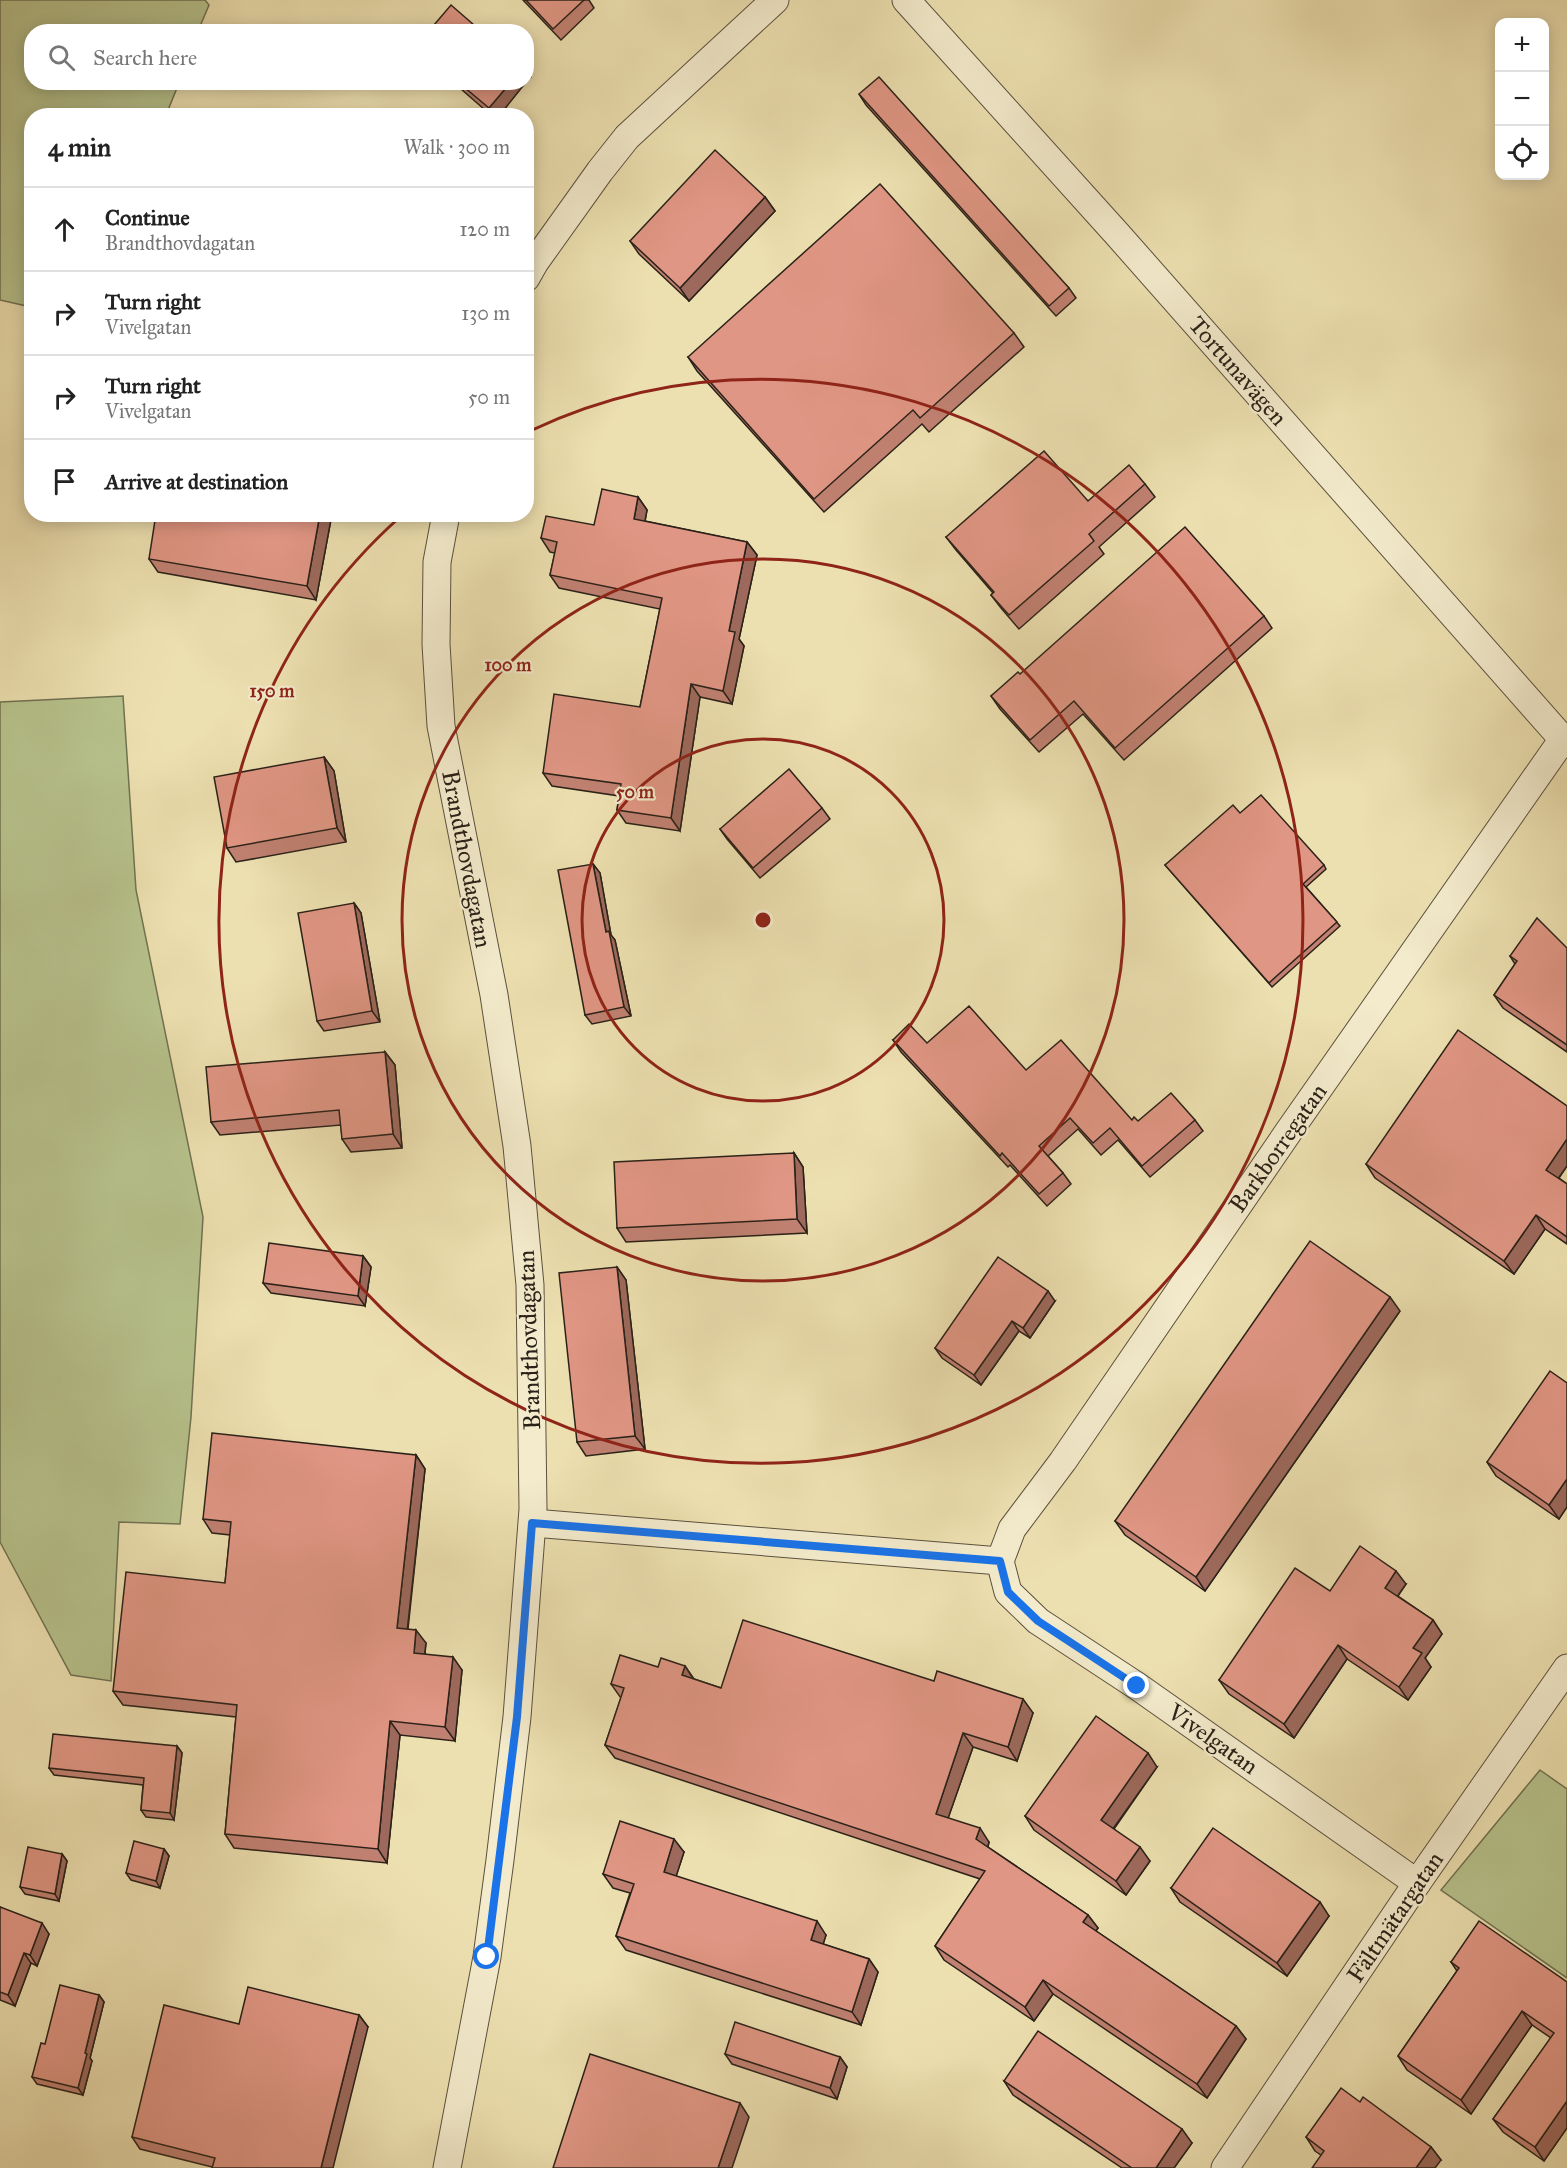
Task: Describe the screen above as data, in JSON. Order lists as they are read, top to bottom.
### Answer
{
  "streets": {
    "street": [
      "Tortunavägen",
      "Brandthovdagatan",
      "Barkborregatan",
      "Vivelgatan",
      "Fältmätargatan"
    ]
  },
  "crossings": [
    ["Tortunavägen", "Barkborregatan"],
    ["Barkborregatan", "Vivelgatan"],
    ["Vivelgatan", "Fältmätargatan"]
  ],
  "page": {
    "map_buttons": ["+", "−"],
    "search": "Search here",
    "heading": ["4 min", "Walk · 300 m"],
    "list": [
      ["Continue", "Brandthovdagatan", "120 m"],
      ["Turn right", "Vivelgatan", "130 m"],
      ["Turn right", "Vivelgatan", "50 m"],
      "Arrive at destination"
    ]
  },
  "rings": ["100 m", "150 m", "50 m"]
}
